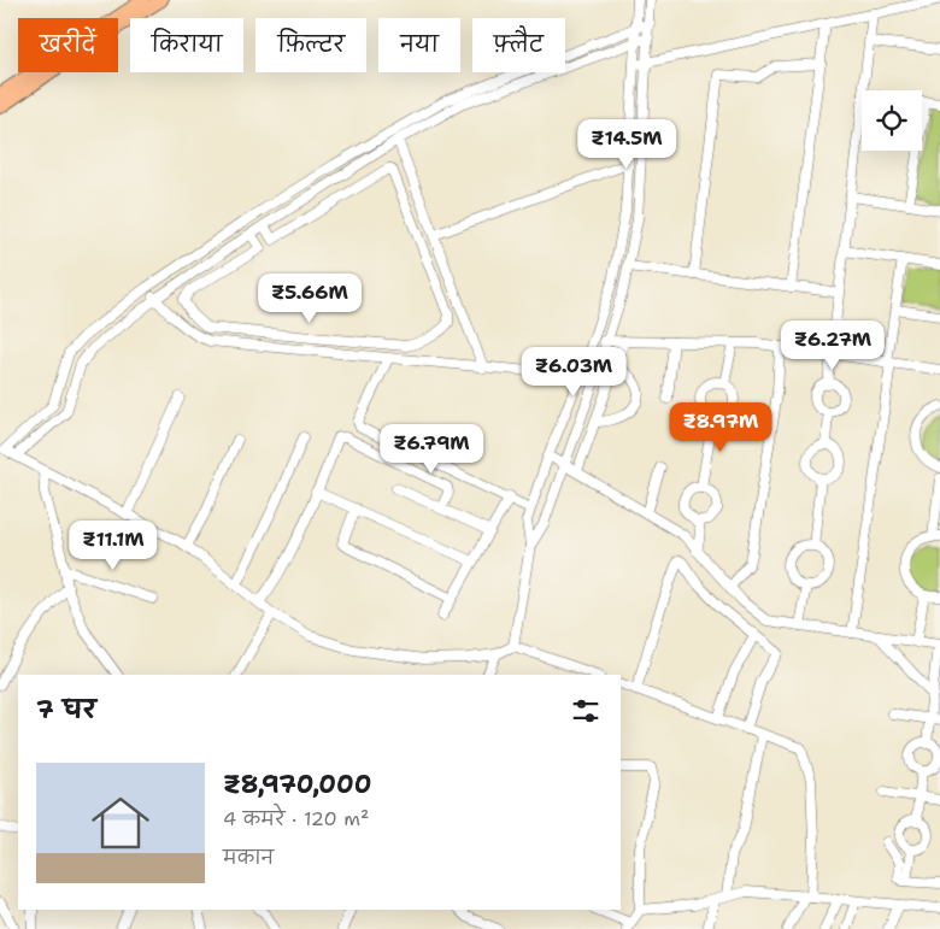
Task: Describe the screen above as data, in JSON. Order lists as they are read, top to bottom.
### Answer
{
  "page": {
    "chip": [
      "खरीदें",
      "किराया",
      "फ़िल्टर",
      "नया",
      "फ़्लैट"
    ],
    "price": [
      "₹14.5M",
      "₹5.66M",
      "₹6.27M",
      "₹6.03M",
      "₹8.97M",
      "₹6.79M",
      "₹11.1M"
    ],
    "heading": "7 घर",
    "list": [
      {
        "name": "₹8,970,000",
        "note": "4 कमरे · 120 m² · मकान"
      }
    ]
  }
}
